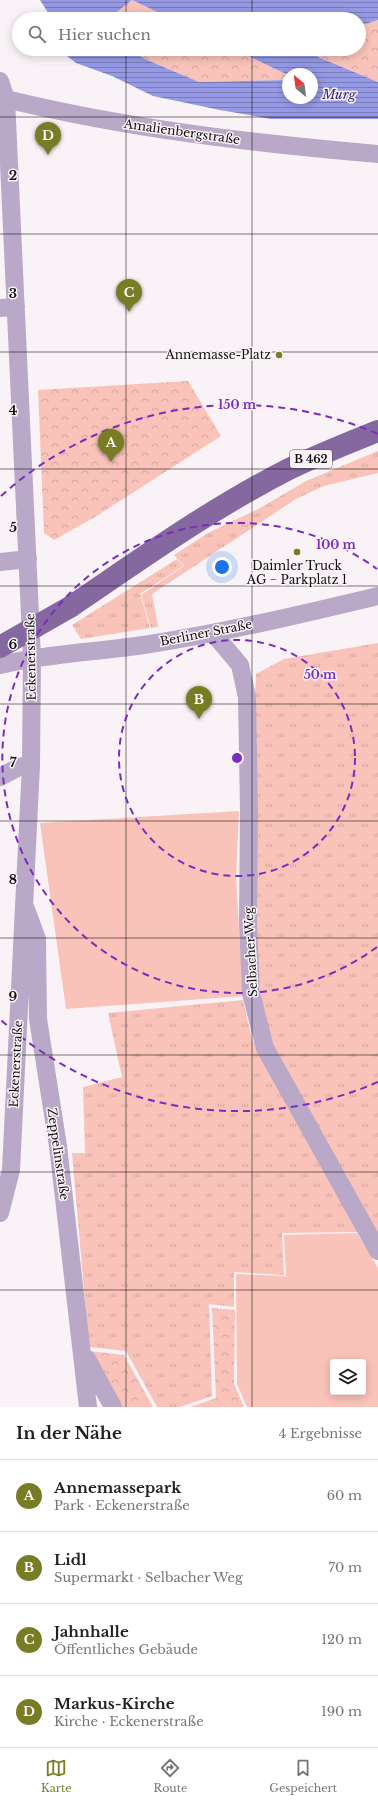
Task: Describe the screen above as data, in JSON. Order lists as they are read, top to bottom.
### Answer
{
  "streets": {
    "main road": ["B 462"],
    "street": [
      "Amalienbergstraße",
      "Berliner Straße",
      "Eckenerstraße",
      "Selbacher Weg",
      "Zeppelinstraße"
    ]
  },
  "crossings": [
    ["Amalienbergstraße", "Eckenerstraße"],
    ["Berliner Straße", "Eckenerstraße"],
    ["Berliner Straße", "Selbacher Weg"],
    ["Eckenerstraße", "Zeppelinstraße"]
  ],
  "water": ["Murg"],
  "places": ["Annemasse-Platz", "Daimler Truck AG − Parkplatz 1"],
  "north": "top left",
  "page": {
    "search": "Hier suchen",
    "pins": [
      "D",
      "C",
      "A",
      "B"
    ],
    "heading": ["In der Nähe", "4 Ergebnisse"],
    "list": [
      {
        "mark": "A",
        "name": "Annemassepark",
        "note": "Park · Eckenerstraße",
        "value": "60 m"
      },
      {
        "mark": "B",
        "name": "Lidl",
        "note": "Supermarkt · Selbacher Weg",
        "value": "70 m"
      },
      {
        "mark": "C",
        "name": "Jahnhalle",
        "note": "Öffentliches Gebäude",
        "value": "120 m"
      },
      {
        "mark": "D",
        "name": "Markus-Kirche",
        "note": "Kirche · Eckenerstraße",
        "value": "190 m"
      }
    ],
    "nav": ["Karte", "Route", "Gespeichert"]
  },
  "grid": {
    "rows": [
      "2",
      "3",
      "4",
      "5",
      "6",
      "7",
      "8",
      "9"
    ]
  },
  "rings": ["150 m", "100 m", "50 m"]
}
